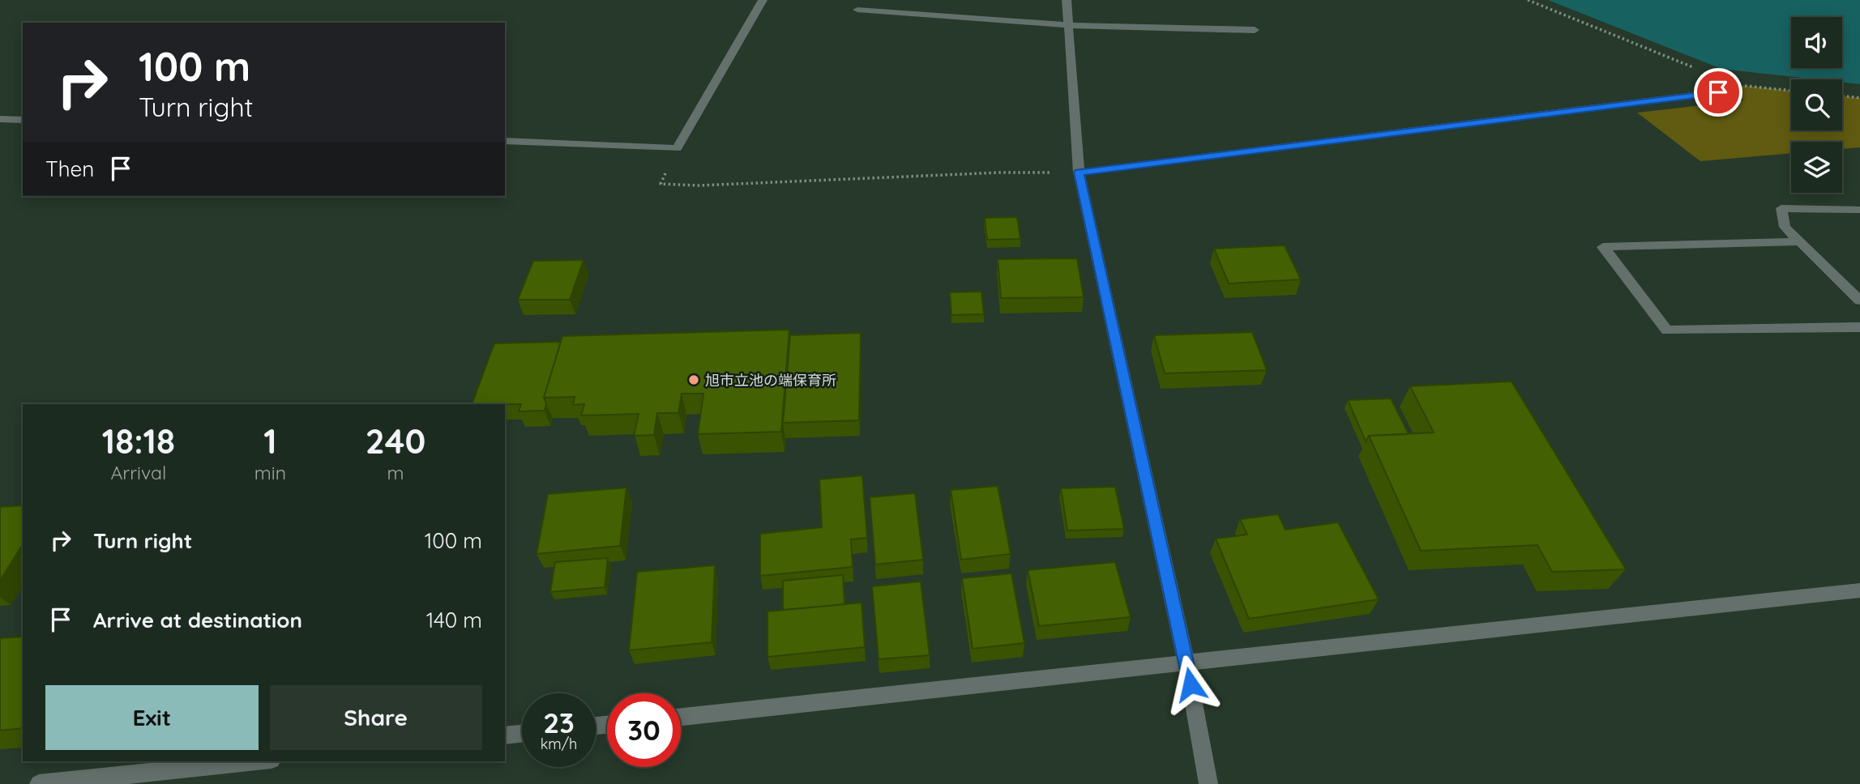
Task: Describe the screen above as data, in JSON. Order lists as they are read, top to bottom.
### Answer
{
  "places": ["旭市立池の端保育所"],
  "page": {
    "turn": ["100 m", "Turn right"],
    "then": "Then",
    "eta": [
      "18:18",
      "Arrival",
      "1",
      "min",
      "240",
      "m"
    ],
    "list": [
      {
        "name": "Turn right",
        "value": "100 m"
      },
      {
        "name": "Arrive at destination",
        "value": "140 m"
      }
    ],
    "buttons": ["Exit", "Share"],
    "speed": "23 km/h",
    "limit": "30"
  }
}
